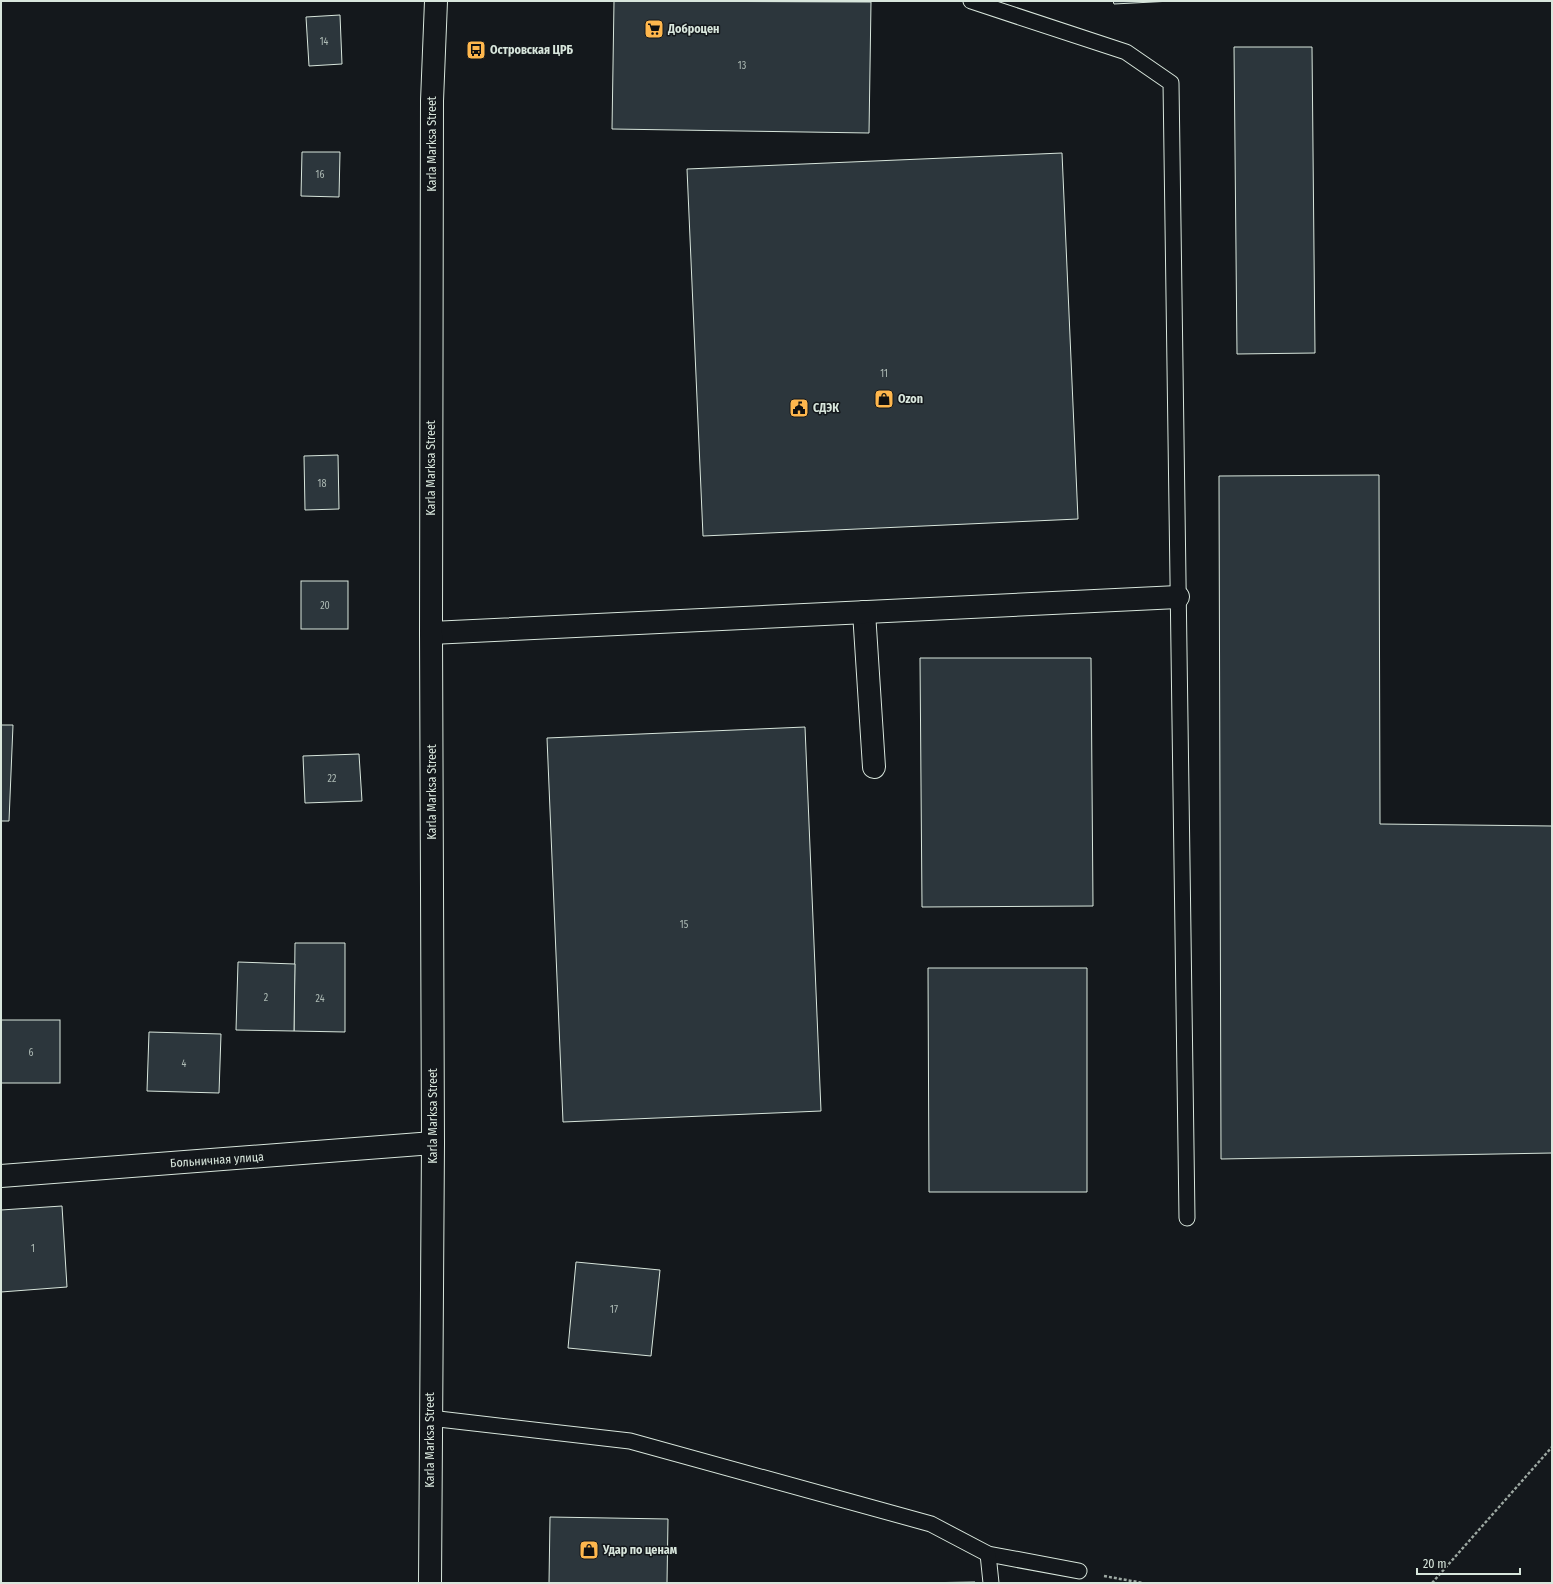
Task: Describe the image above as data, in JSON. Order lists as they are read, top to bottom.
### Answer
{
  "streets": {
    "main road": ["Karla Marksa Street", "Больничная улица"]
  },
  "crossings": [
    ["Karla Marksa Street", "Больничная улица"]
  ],
  "places": {
    "supermarket": ["Доброцен"],
    "bus stop": ["Островская ЦРБ"],
    "shop": ["Ozon", "Удар по ценам"],
    "public building": ["СДЭК"]
  },
  "house_numbers": [
    "14",
    "13",
    "16",
    "11",
    "18",
    "20",
    "22",
    "15",
    "2",
    "24",
    "6",
    "4",
    "1",
    "17"
  ],
  "scale_bar": "20 m"
}
